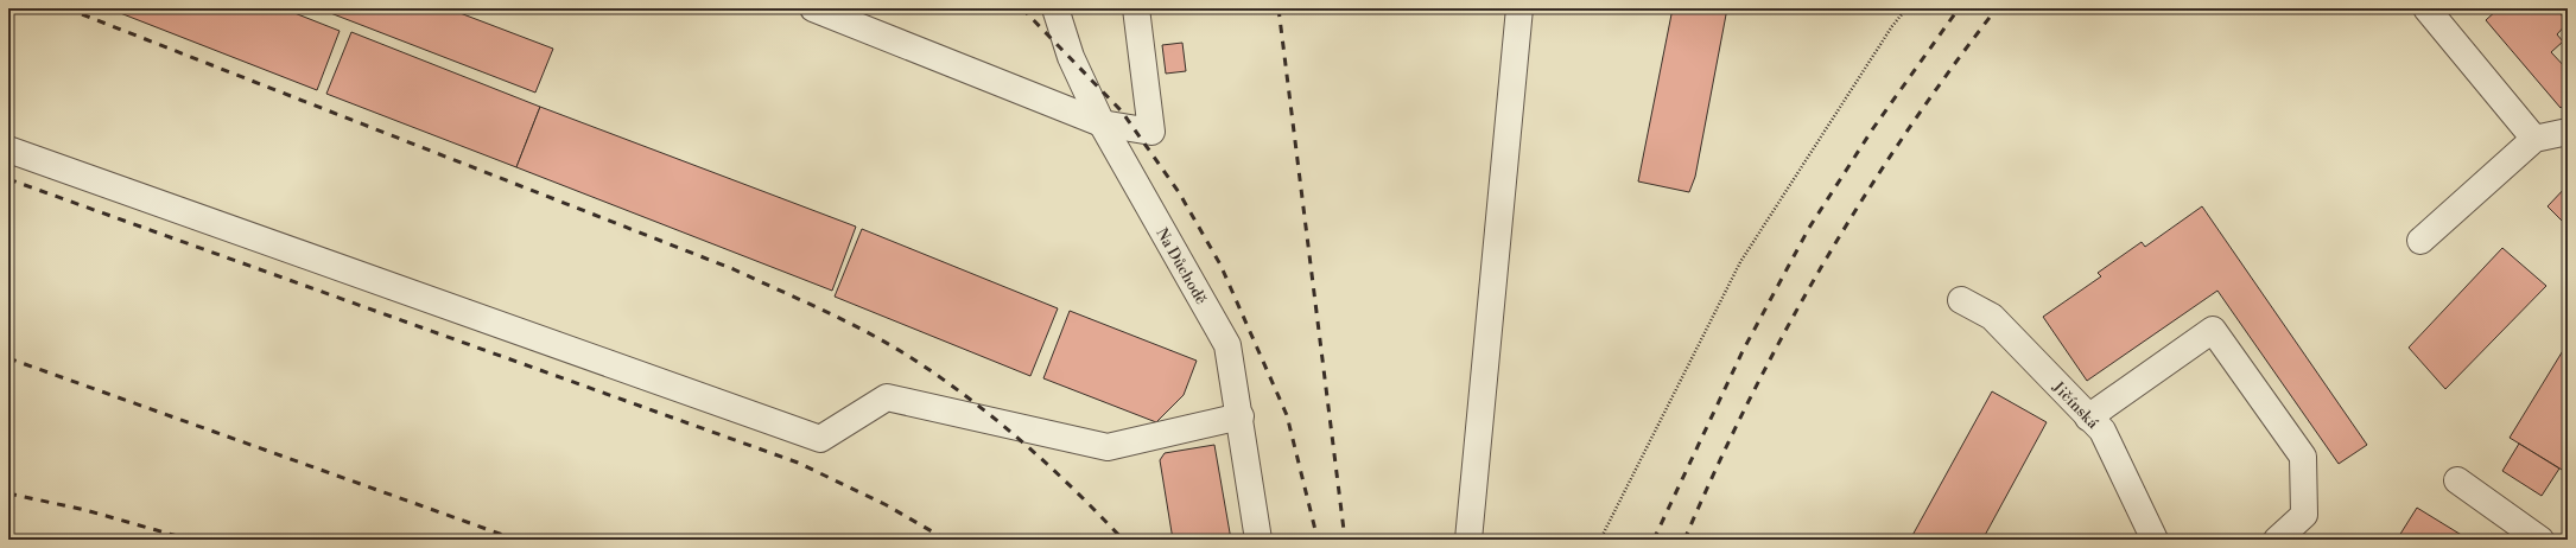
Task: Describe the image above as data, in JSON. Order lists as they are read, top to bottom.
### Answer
{
  "streets": {
    "street": ["Na Důchodě", "Jičínská"]
  }
}
